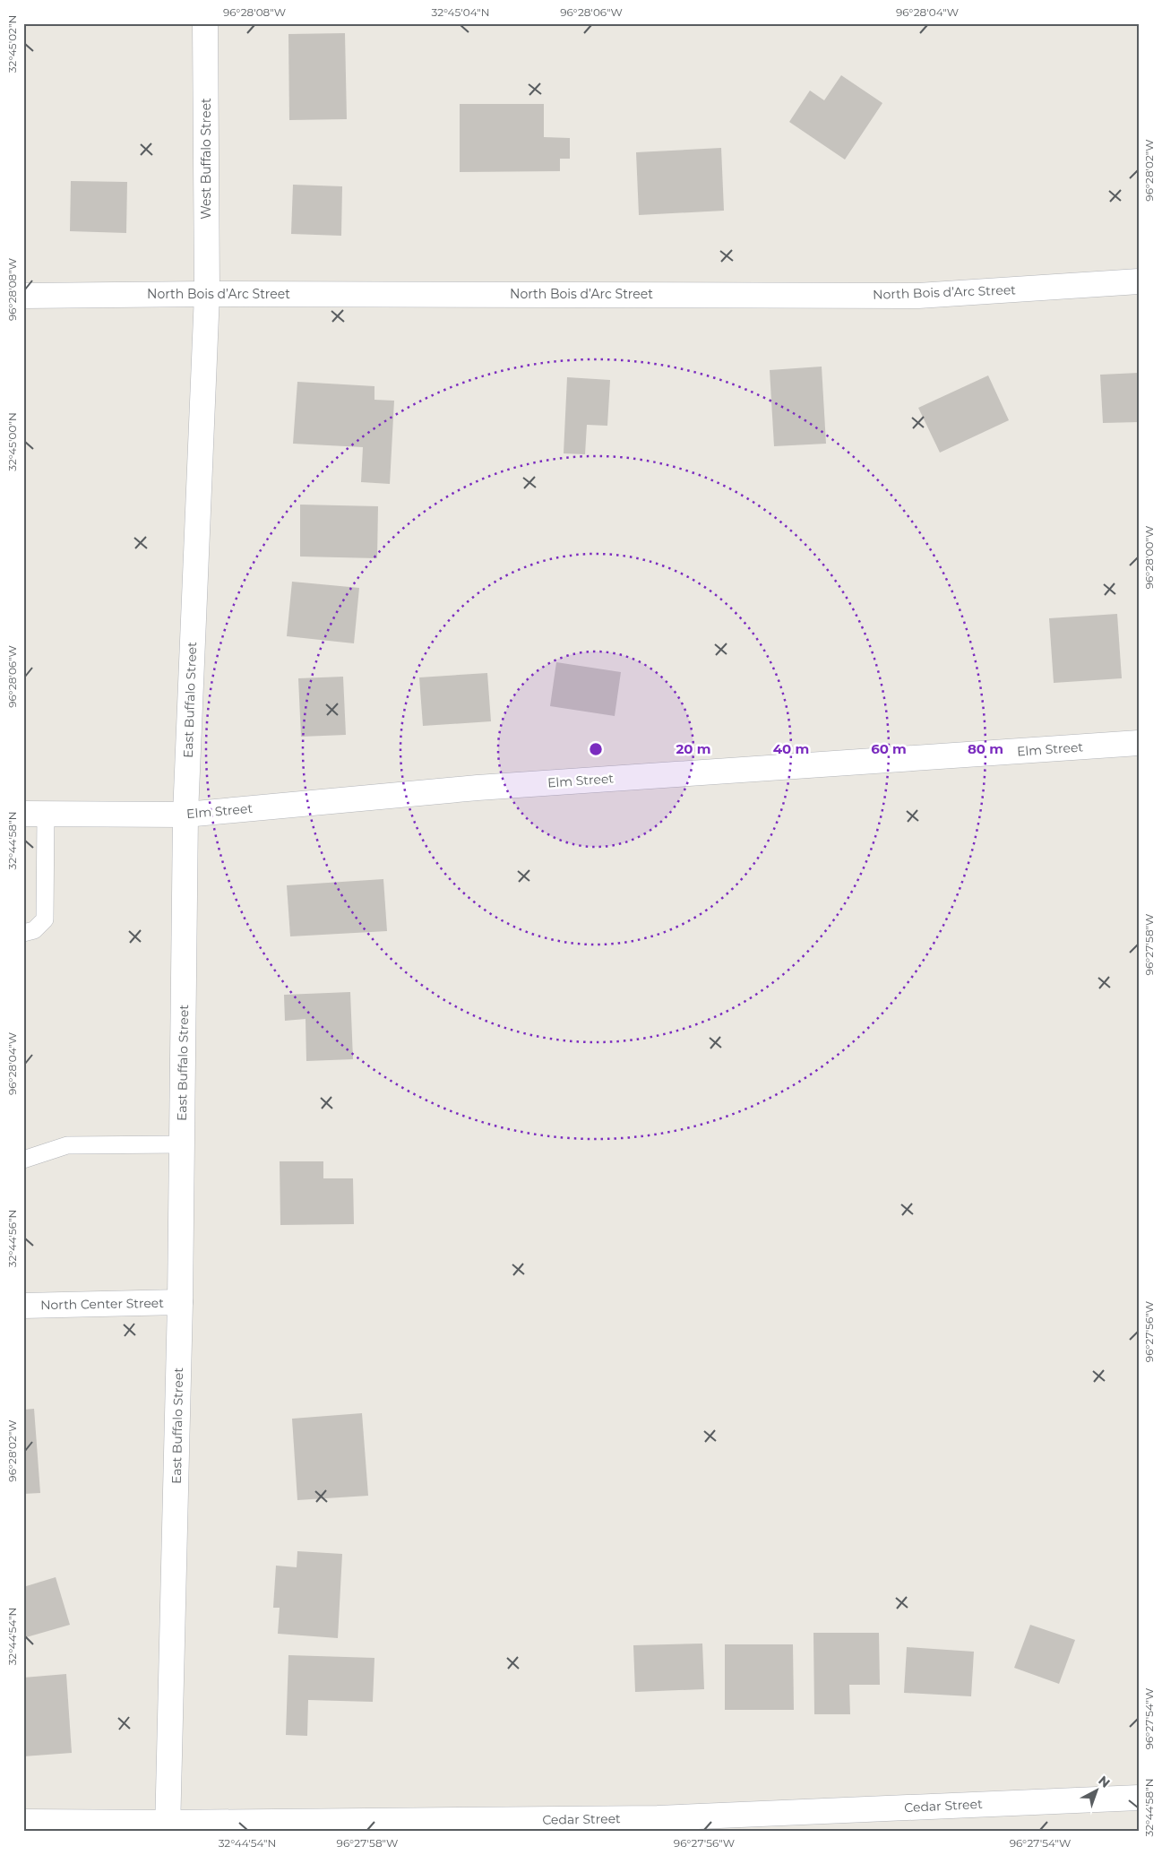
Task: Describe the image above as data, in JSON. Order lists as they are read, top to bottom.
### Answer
{
  "streets": {
    "street": [
      "West Buffalo Street",
      "North Bois d’Arc Street",
      "East Buffalo Street",
      "Elm Street",
      "North Center Street",
      "Cedar Street"
    ]
  },
  "crossings": [
    ["West Buffalo Street", "North Bois d’Arc Street"],
    ["West Buffalo Street", "East Buffalo Street"],
    ["North Bois d’Arc Street", "East Buffalo Street"],
    ["East Buffalo Street", "Elm Street"],
    ["East Buffalo Street", "North Center Street"],
    ["East Buffalo Street", "Cedar Street"]
  ],
  "north": "top right",
  "coordinates": [
    "96°28'08\"W",
    "32°45'04\"N",
    "96°28'06\"W",
    "96°28'04\"W",
    "32°45'02\"N",
    "96°28'02\"W",
    "32°45'00\"N",
    "96°28'00\"W",
    "32°44'58\"N",
    "96°27'58\"W",
    "32°44'56\"N",
    "96°27'56\"W",
    "32°44'54\"N",
    "96°27'54\"W"
  ],
  "rings": [
    "20 m",
    "40 m",
    "60 m",
    "80 m"
  ]
}
